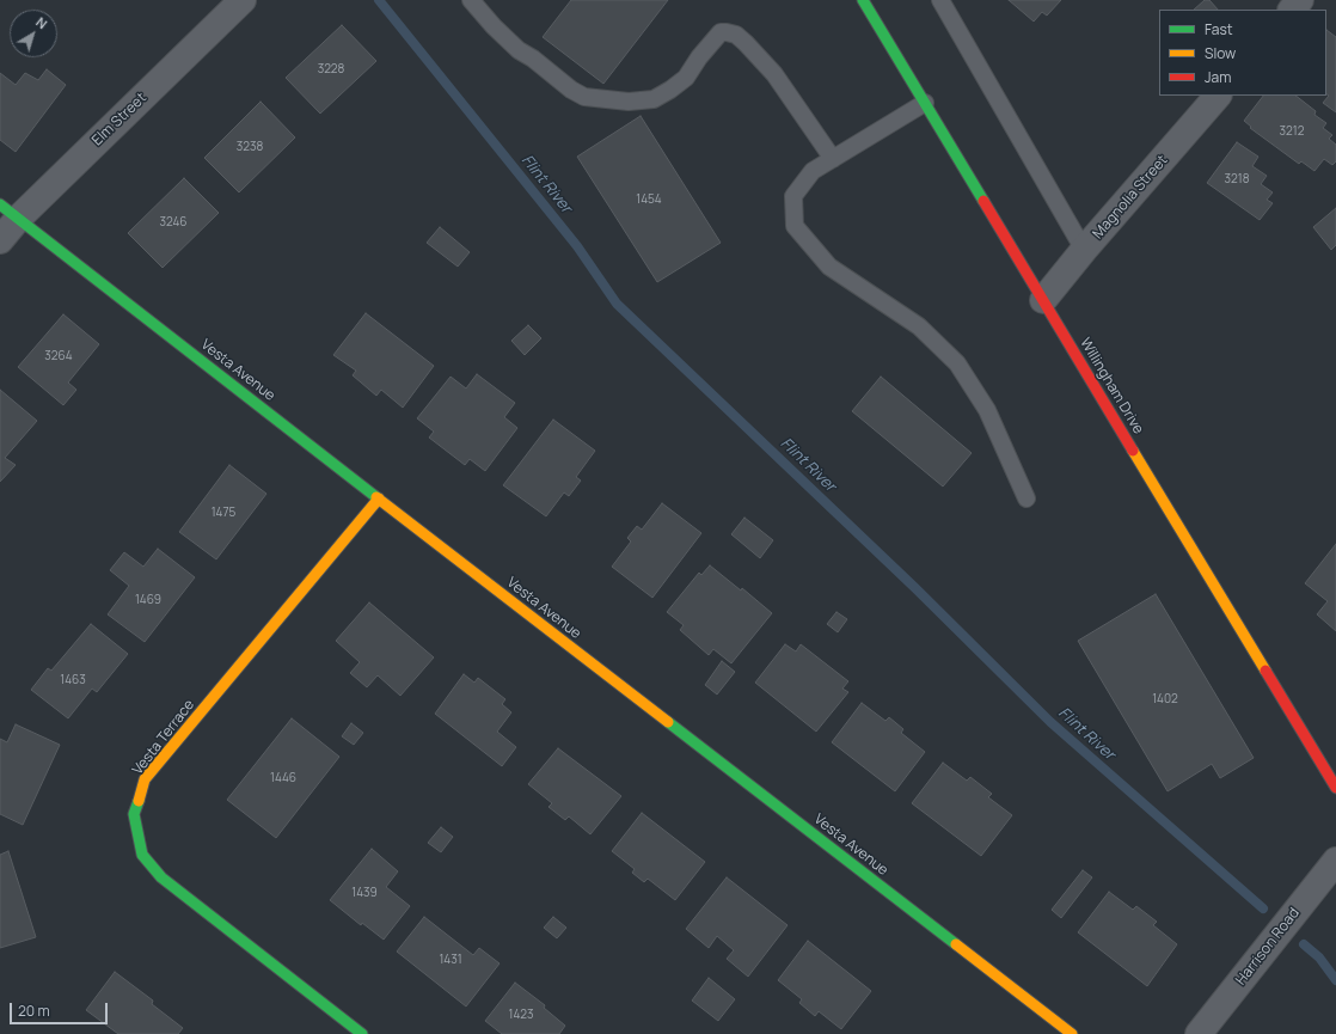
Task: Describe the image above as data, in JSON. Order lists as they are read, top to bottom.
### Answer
{
  "streets": {
    "street": [
      "Elm Street",
      "Magnolia Street",
      "Vesta Avenue",
      "Willingham Drive",
      "Vesta Terrace",
      "Harrison Road"
    ]
  },
  "crossings": [
    ["Elm Street", "Vesta Avenue"],
    ["Magnolia Street", "Willingham Drive"],
    ["Vesta Avenue", "Vesta Terrace"]
  ],
  "water": ["Flint River"],
  "house_numbers": [
    "3228",
    "3212",
    "3238",
    "3218",
    "1454",
    "3246",
    "3264",
    "1475",
    "1469",
    "1463",
    "1402",
    "1446",
    "1439",
    "1431",
    "1423"
  ],
  "legend": ["Fast", "Slow", "Jam"],
  "scale_bar": "20 m",
  "north": "top right"
}
